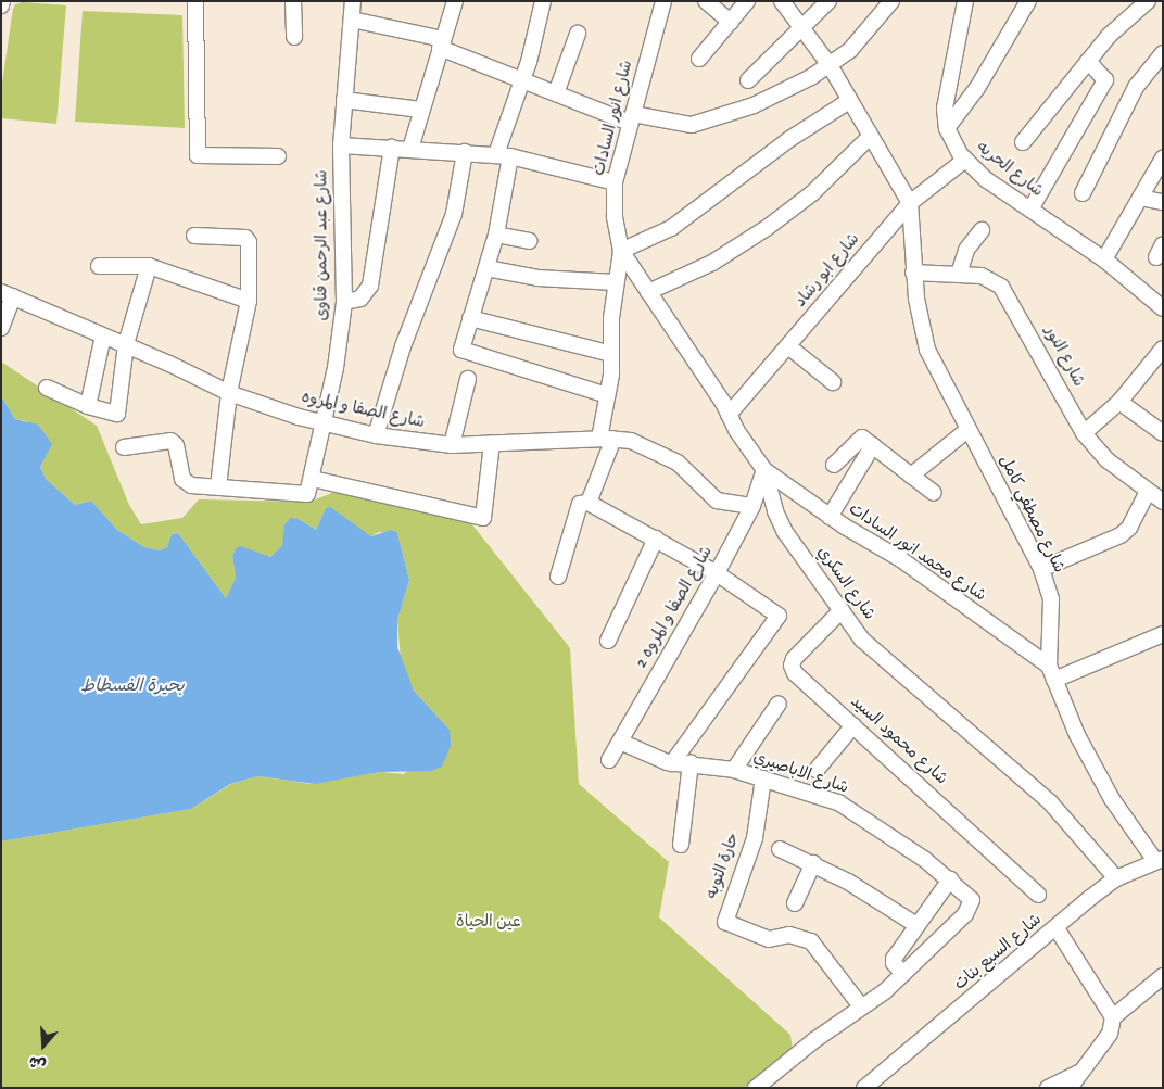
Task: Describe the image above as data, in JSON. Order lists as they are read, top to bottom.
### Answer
{
  "streets": {
    "street": [
      "شارع انور السادات",
      "شارع الحريه",
      "شارع عبد الرحمن قناوى",
      "شارع ابو رشاد",
      "شارع النور",
      "شارع الصفا و المروه",
      "شارع مصطفي كامل",
      "شارع محمد انور السادات",
      "شارع السكري",
      "شارع الصفا و المروه 2",
      "شارع محمود السيد",
      "شارع الاباصيري",
      "حارة التوبه",
      "شارع السبع بنات"
    ]
  },
  "crossings": [
    ["شارع انور السادات", "شارع الصفا و المروه"],
    ["شارع انور السادات", "شارع السكري"],
    ["شارع الحريه", "شارع ابو رشاد"],
    ["شارع عبد الرحمن قناوى", "شارع الصفا و المروه"],
    ["شارع ابو رشاد", "شارع مصطفي كامل"],
    ["شارع ابو رشاد", "شارع السكري"],
    ["شارع النور", "شارع مصطفي كامل"],
    ["شارع الصفا و المروه", "شارع الصفا و المروه 2"],
    ["شارع مصطفي كامل", "شارع محمد انور السادات"],
    ["شارع مصطفي كامل", "شارع السبع بنات"],
    ["شارع محمد انور السادات", "شارع السكري"],
    ["شارع محمد انور السادات", "شارع الصفا و المروه 2"],
    ["شارع السكري", "شارع الصفا و المروه 2"],
    ["شارع السكري", "شارع محمود السيد"],
    ["شارع السكري", "شارع السبع بنات"],
    ["شارع الصفا و المروه 2", "شارع الاباصيري"],
    ["شارع الاباصيري", "حارة التوبه"]
  ],
  "water": ["بحيرة الفسطاط"],
  "parks": ["عين الحياة"],
  "north": "bottom"
}
